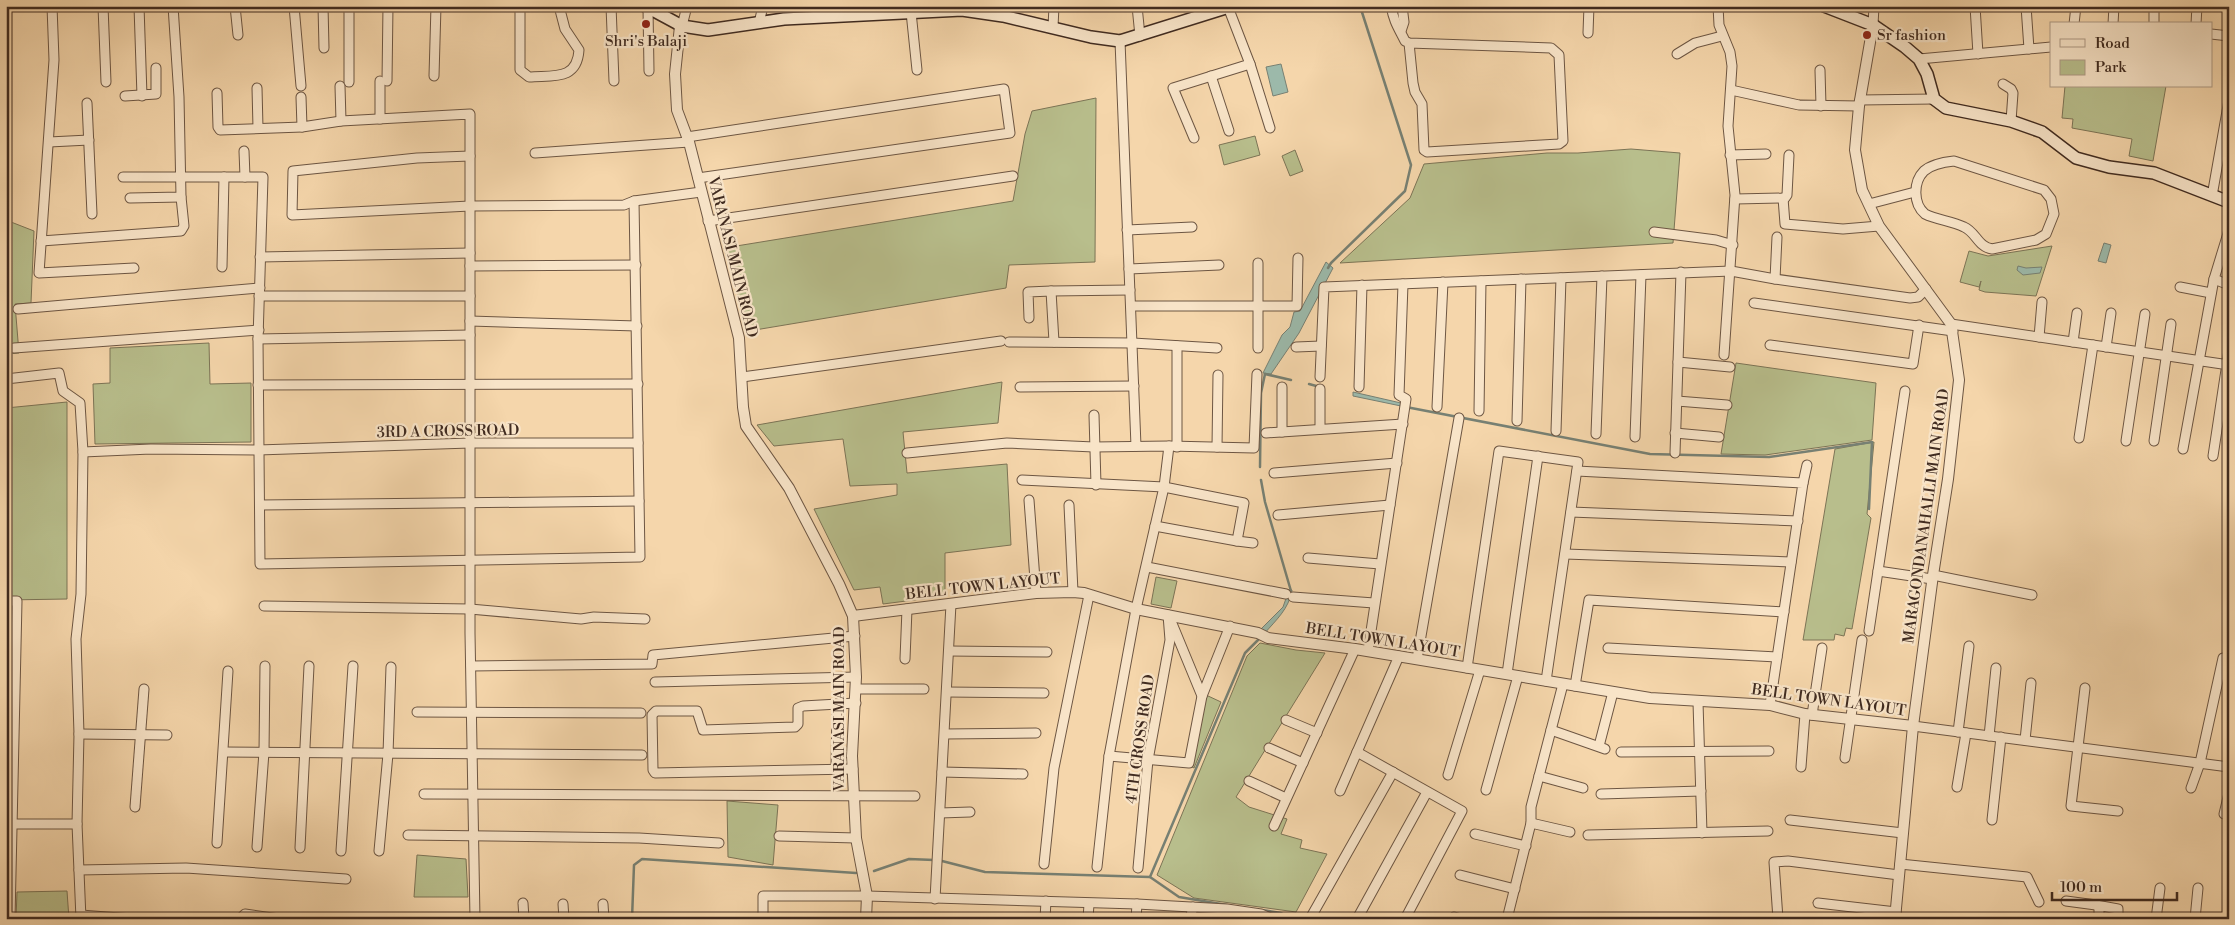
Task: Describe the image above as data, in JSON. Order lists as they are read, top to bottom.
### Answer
{
  "streets": {
    "street": [
      "VARANASI MAIN ROAD",
      "3RD A CROSS ROAD",
      "MARAGONDANAHALLI MAIN ROAD",
      "BELL TOWN LAYOUT",
      "4TH CROSS ROAD"
    ]
  },
  "crossings": [
    ["VARANASI MAIN ROAD", "BELL TOWN LAYOUT"],
    ["MARAGONDANAHALLI MAIN ROAD", "BELL TOWN LAYOUT"],
    ["BELL TOWN LAYOUT", "4TH CROSS ROAD"]
  ],
  "places": ["Shri's Balaji", "Sr fashion"],
  "legend": ["Road", "Park"],
  "scale_bar": "100 m"
}
